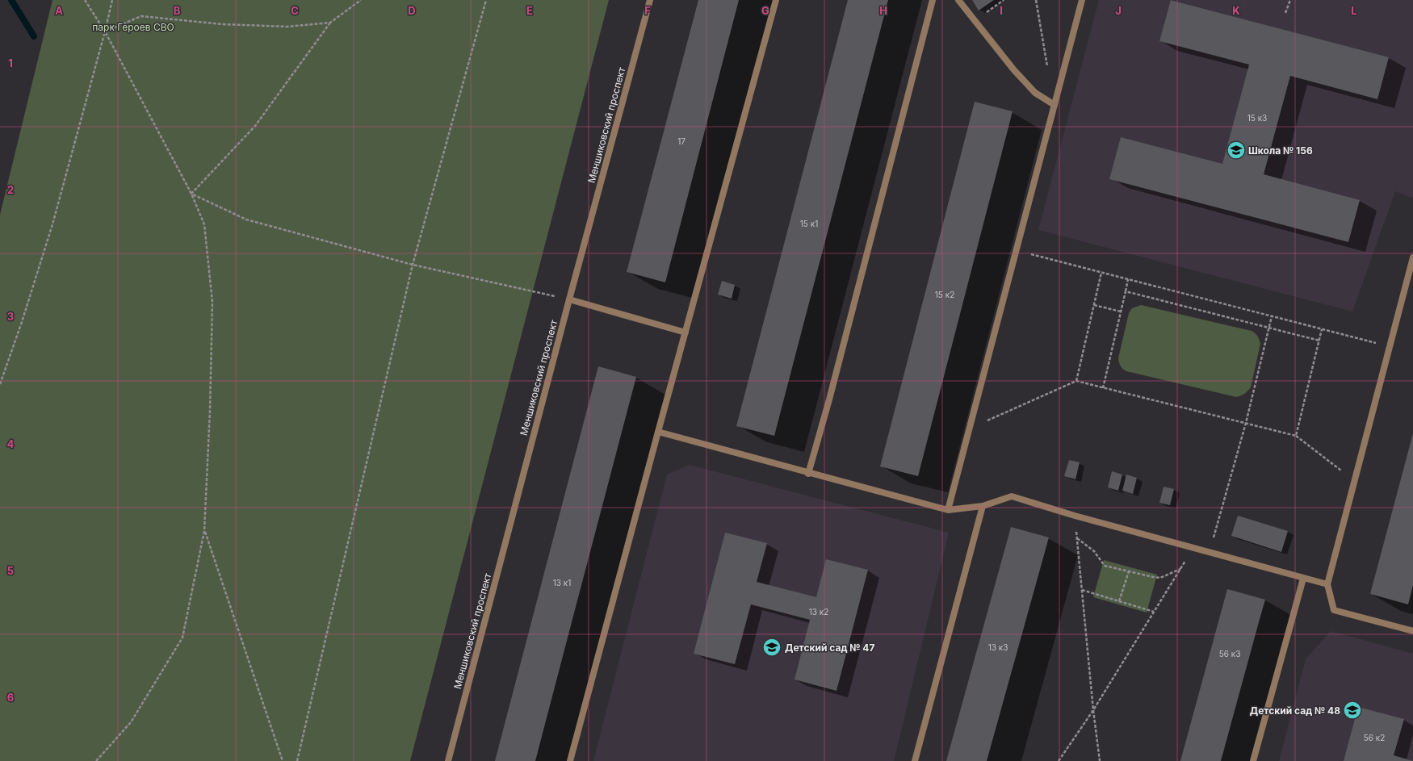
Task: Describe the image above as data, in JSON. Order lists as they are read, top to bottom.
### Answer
{
  "streets": {
    "street": ["Меншиковский проспект"]
  },
  "parks": ["парк Героев СВО"],
  "places": {
    "school or university": ["Школа № 156", "Детский сад № 47", "Детский сад № 48"]
  },
  "house_numbers": [
    "15 к3",
    "17",
    "15 к1",
    "15 к2",
    "13 к1",
    "13 к2",
    "13 к3",
    "56 к3",
    "56 к2"
  ],
  "grid": {
    "columns": [
      "A",
      "B",
      "C",
      "D",
      "E",
      "F",
      "G",
      "H",
      "I",
      "J",
      "K",
      "L"
    ],
    "rows": [
      "1",
      "2",
      "3",
      "4",
      "5",
      "6"
    ]
  }
}
